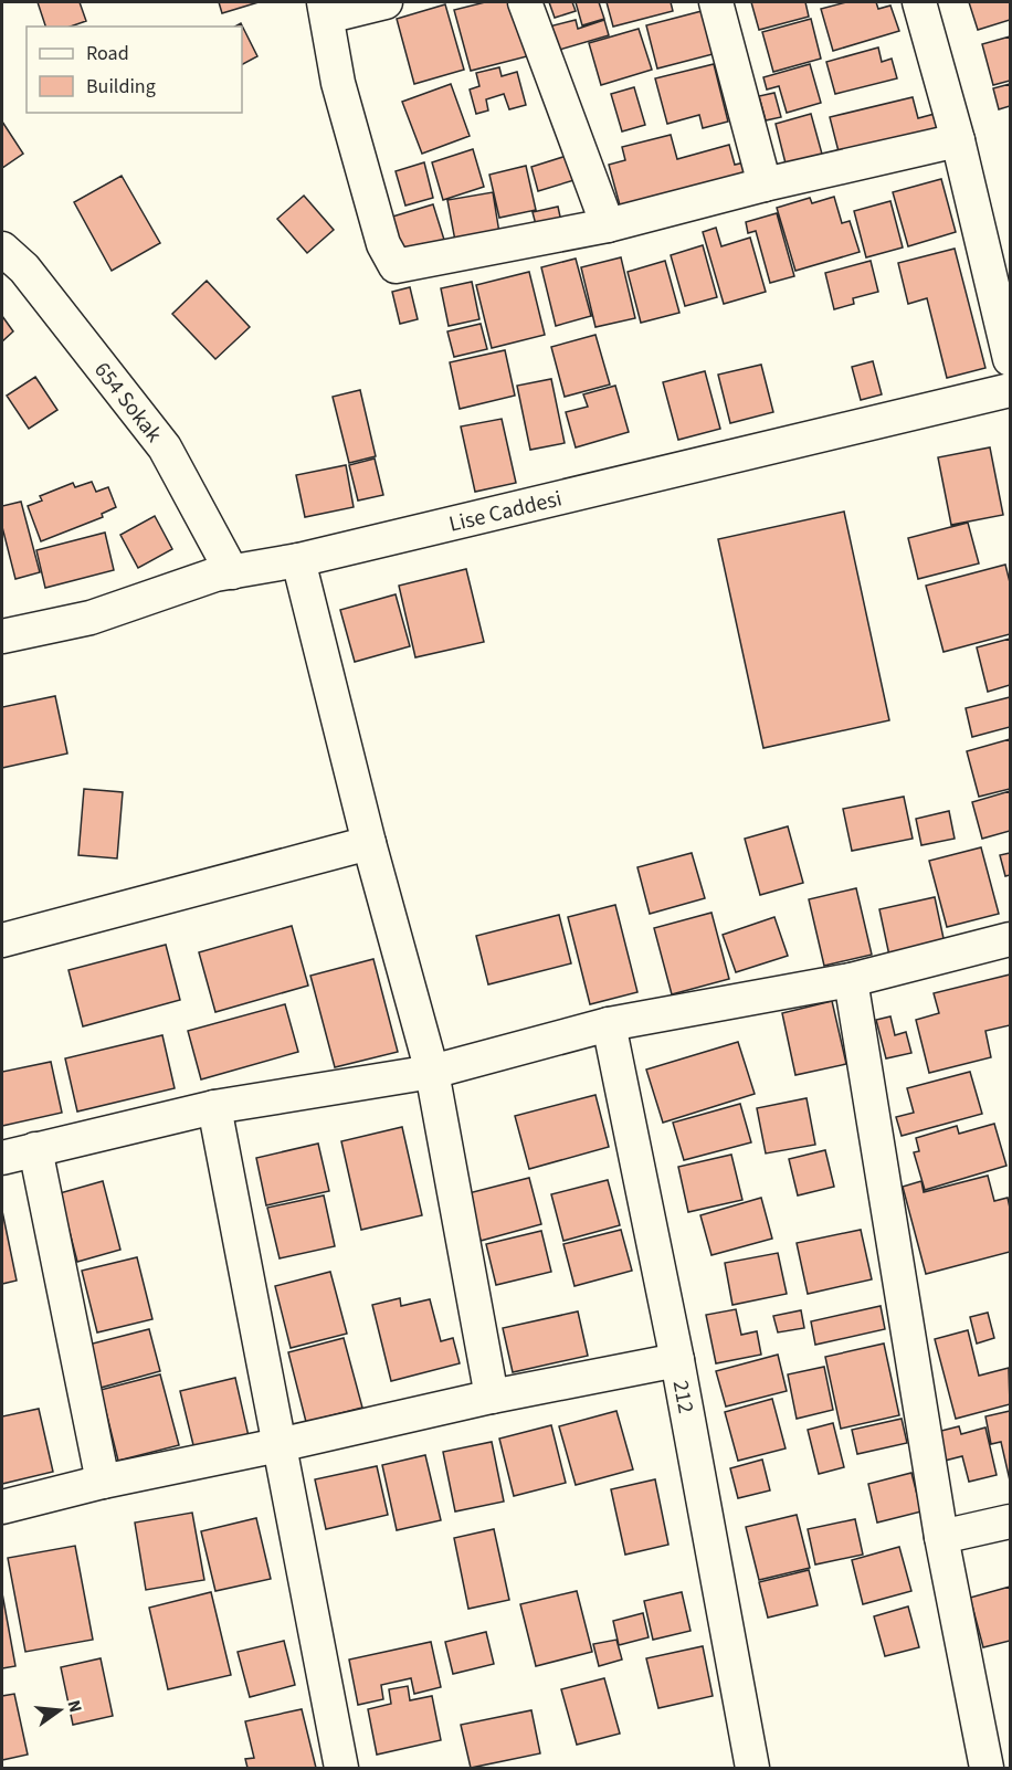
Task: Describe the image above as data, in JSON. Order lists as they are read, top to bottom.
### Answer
{
  "streets": {
    "street": ["654 Sokak", "Lise Caddesi", "212"]
  },
  "crossings": [
    ["654 Sokak", "Lise Caddesi"]
  ],
  "legend": ["Road", "Building"],
  "north": "right"
}
